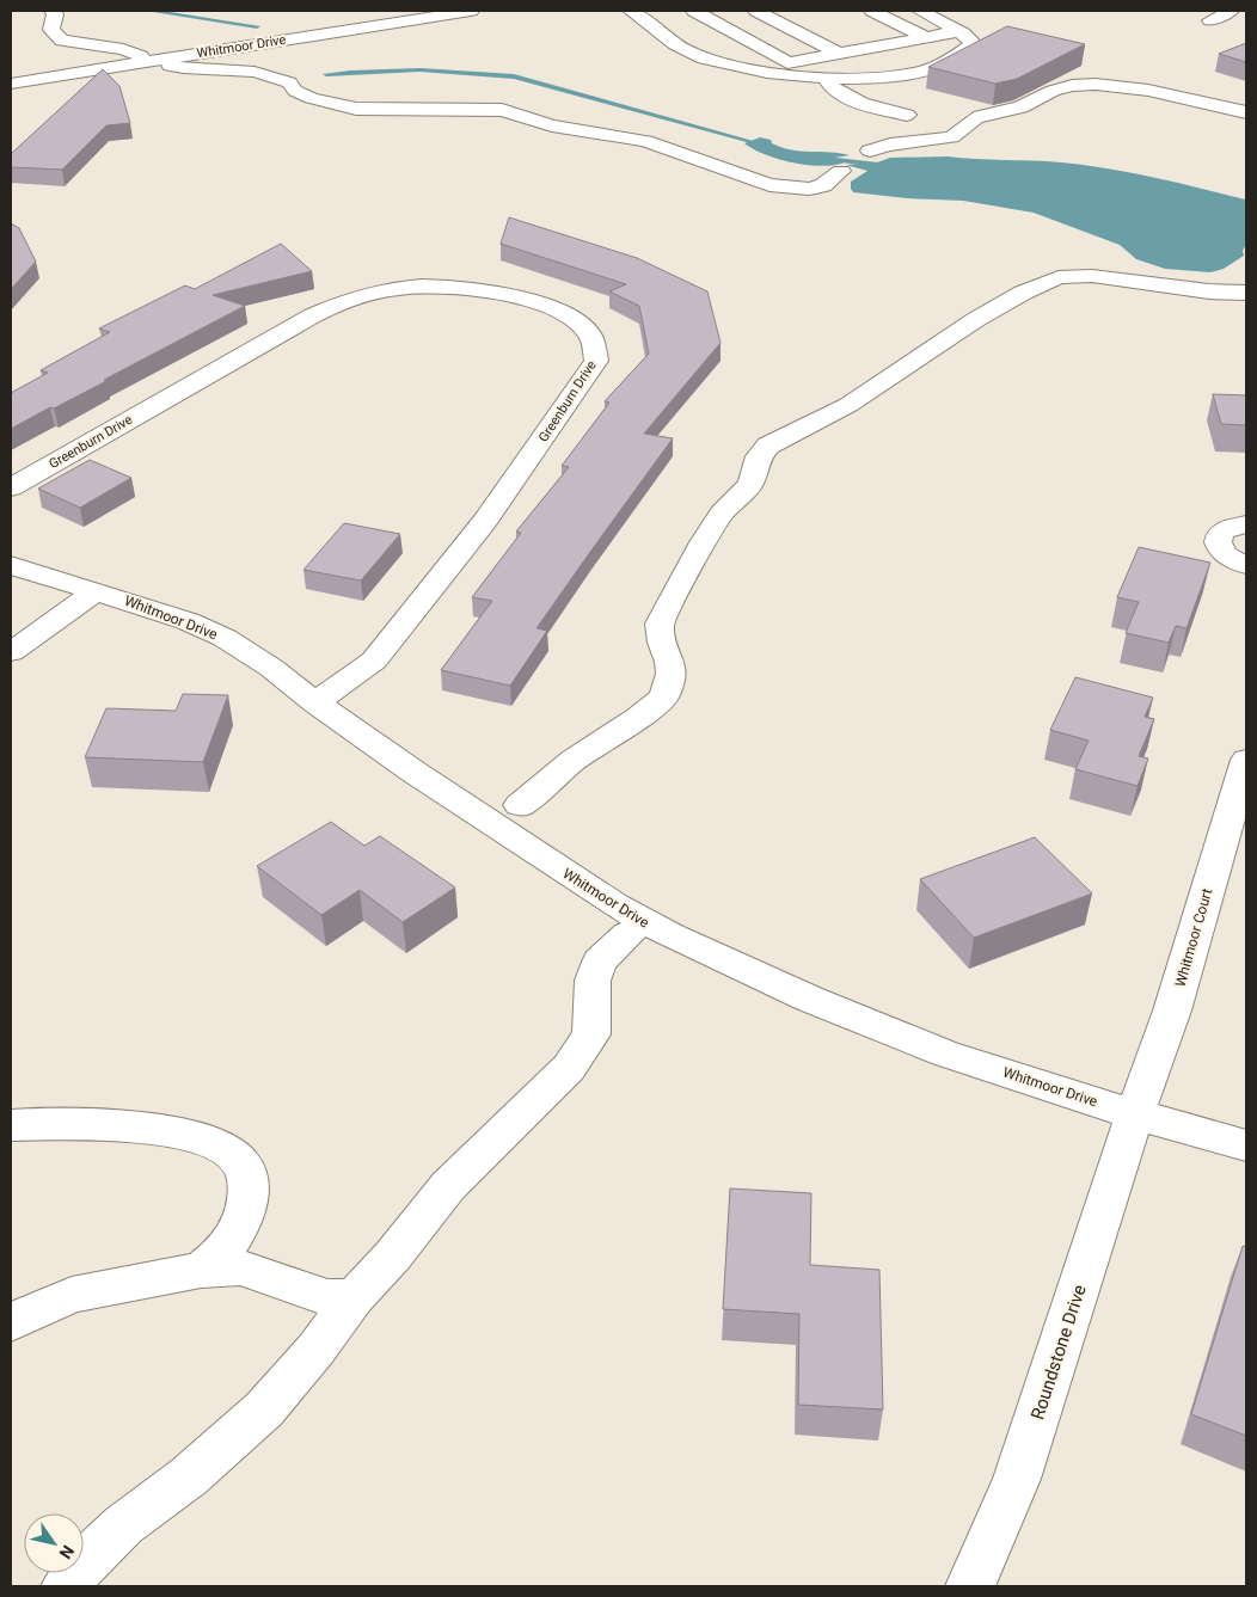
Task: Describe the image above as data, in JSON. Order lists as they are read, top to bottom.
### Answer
{
  "streets": {
    "street": [
      "Whitmoor Drive",
      "Greenburn Drive",
      "Whitmoor Court",
      "Roundstone Drive"
    ]
  },
  "crossings": [
    ["Whitmoor Drive", "Greenburn Drive"],
    ["Whitmoor Drive", "Whitmoor Court"],
    ["Whitmoor Drive", "Roundstone Drive"],
    ["Whitmoor Court", "Roundstone Drive"]
  ],
  "north": "bottom right"
}
